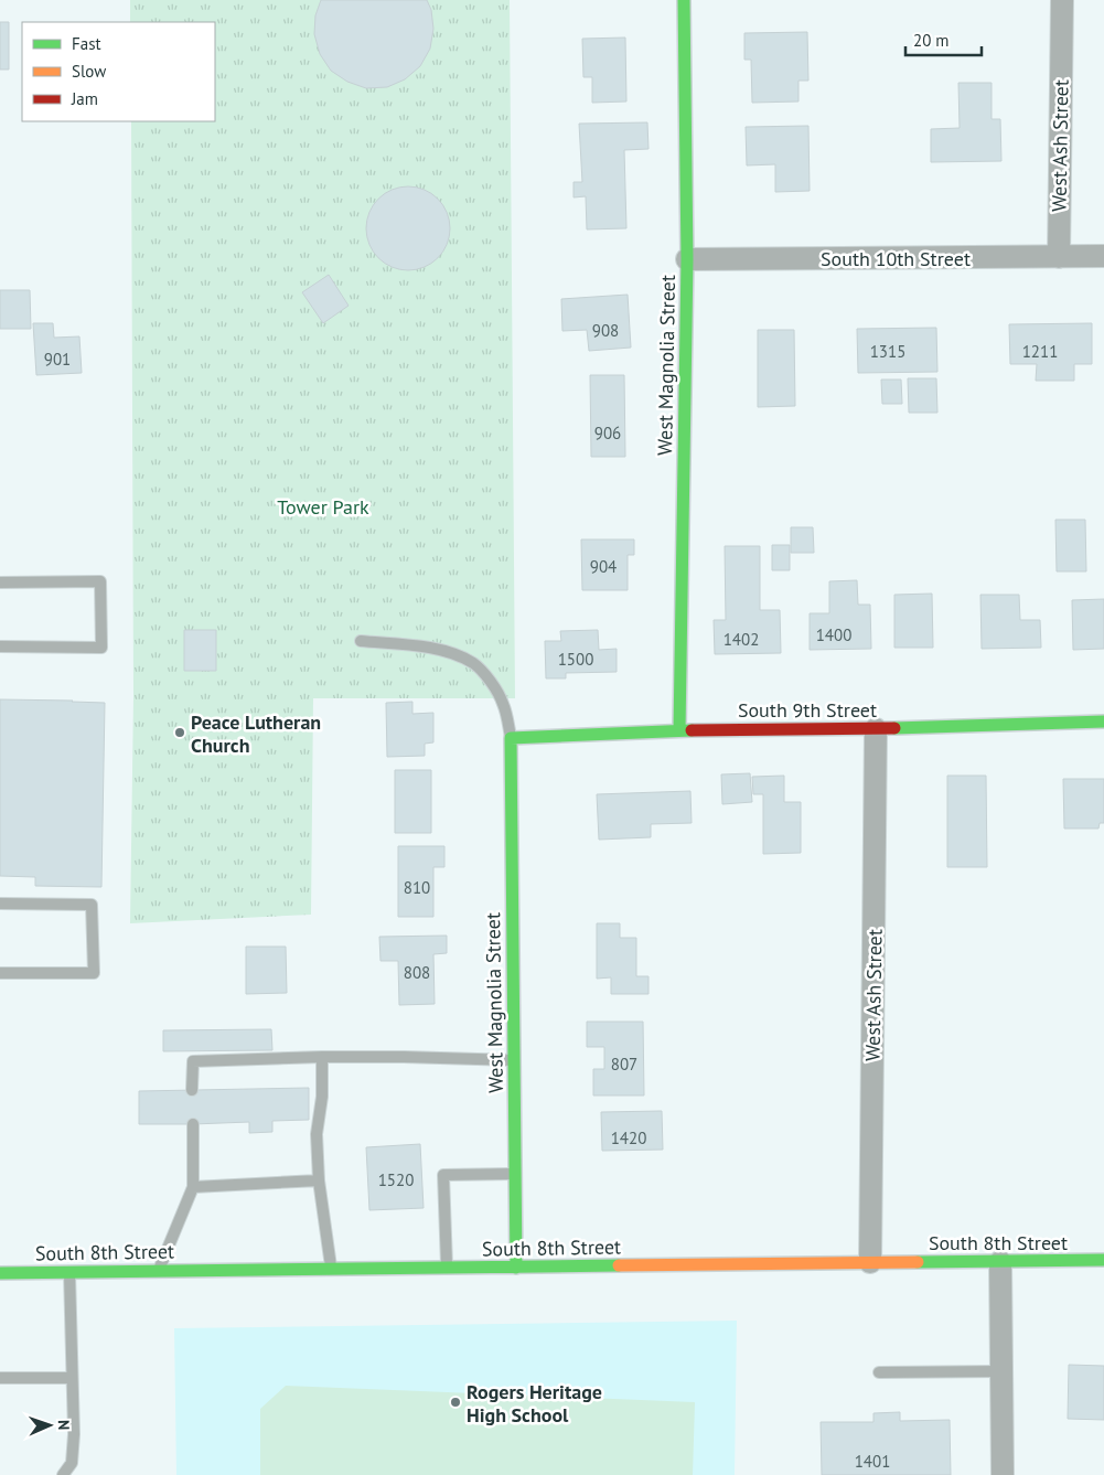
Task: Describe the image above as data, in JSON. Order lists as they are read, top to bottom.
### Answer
{
  "streets": {
    "street": [
      "West Ash Street",
      "South 10th Street",
      "West Magnolia Street",
      "South 9th Street",
      "South 8th Street"
    ]
  },
  "crossings": [
    ["West Ash Street", "South 10th Street"],
    ["West Ash Street", "South 9th Street"],
    ["West Ash Street", "South 8th Street"],
    ["South 10th Street", "West Magnolia Street"],
    ["West Magnolia Street", "South 9th Street"],
    ["West Magnolia Street", "South 8th Street"]
  ],
  "parks": ["Tower Park"],
  "places": ["Peace Lutheran Church", "Rogers Heritage High School"],
  "house_numbers": [
    "908",
    "1315",
    "1211",
    "901",
    "906",
    "904",
    "1400",
    "1402",
    "1500",
    "810",
    "808",
    "807",
    "1420",
    "1520",
    "1401"
  ],
  "legend": ["Fast", "Slow", "Jam"],
  "scale_bar": "20 m",
  "north": "right"
}
